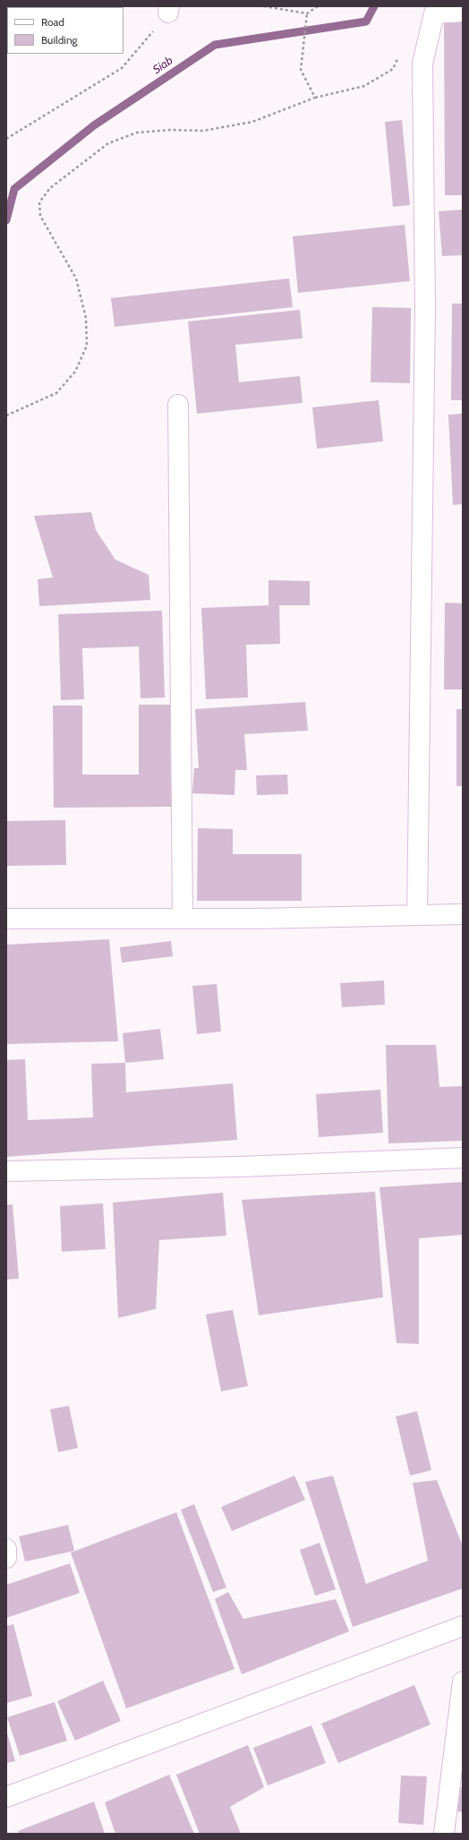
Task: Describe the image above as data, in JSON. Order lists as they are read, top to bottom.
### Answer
{
  "water": ["Siab"],
  "legend": ["Road", "Building"]
}
